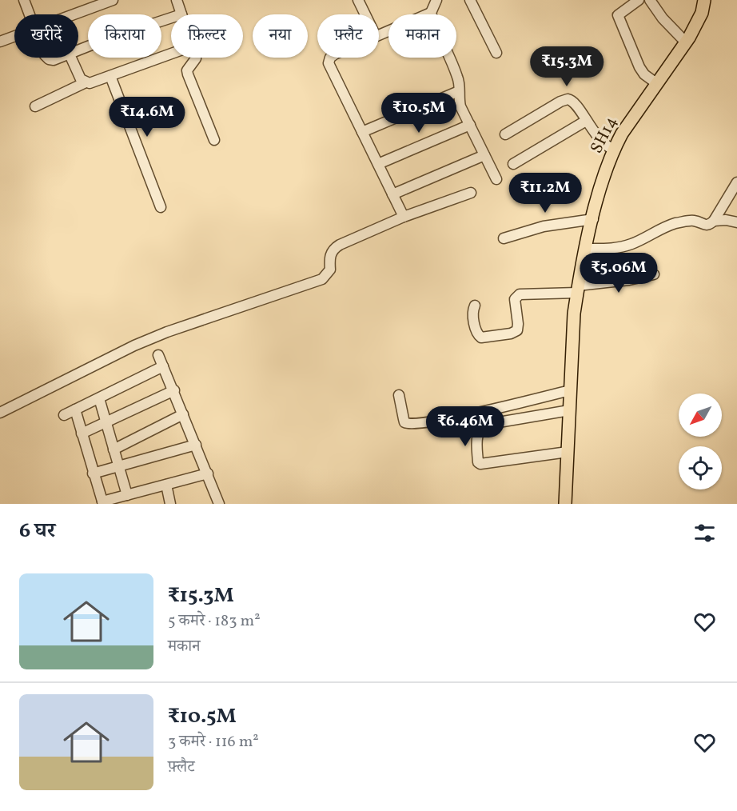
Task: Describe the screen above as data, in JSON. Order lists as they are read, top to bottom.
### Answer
{
  "streets": {
    "main road": ["SH14"]
  },
  "north": "bottom left",
  "page": {
    "chip": [
      "खरीदें",
      "किराया",
      "फ़िल्टर",
      "नया",
      "फ़्लैट",
      "मकान"
    ],
    "price": [
      "₹15.3M",
      "₹10.5M",
      "₹14.6M",
      "₹11.2M",
      "₹5.06M",
      "₹6.46M"
    ],
    "heading": "6 घर",
    "list": [
      {
        "name": "₹15.3M",
        "note": "5 कमरे · 183 m² · मकान"
      },
      {
        "name": "₹10.5M",
        "note": "3 कमरे · 116 m² · फ़्लैट"
      }
    ]
  }
}
